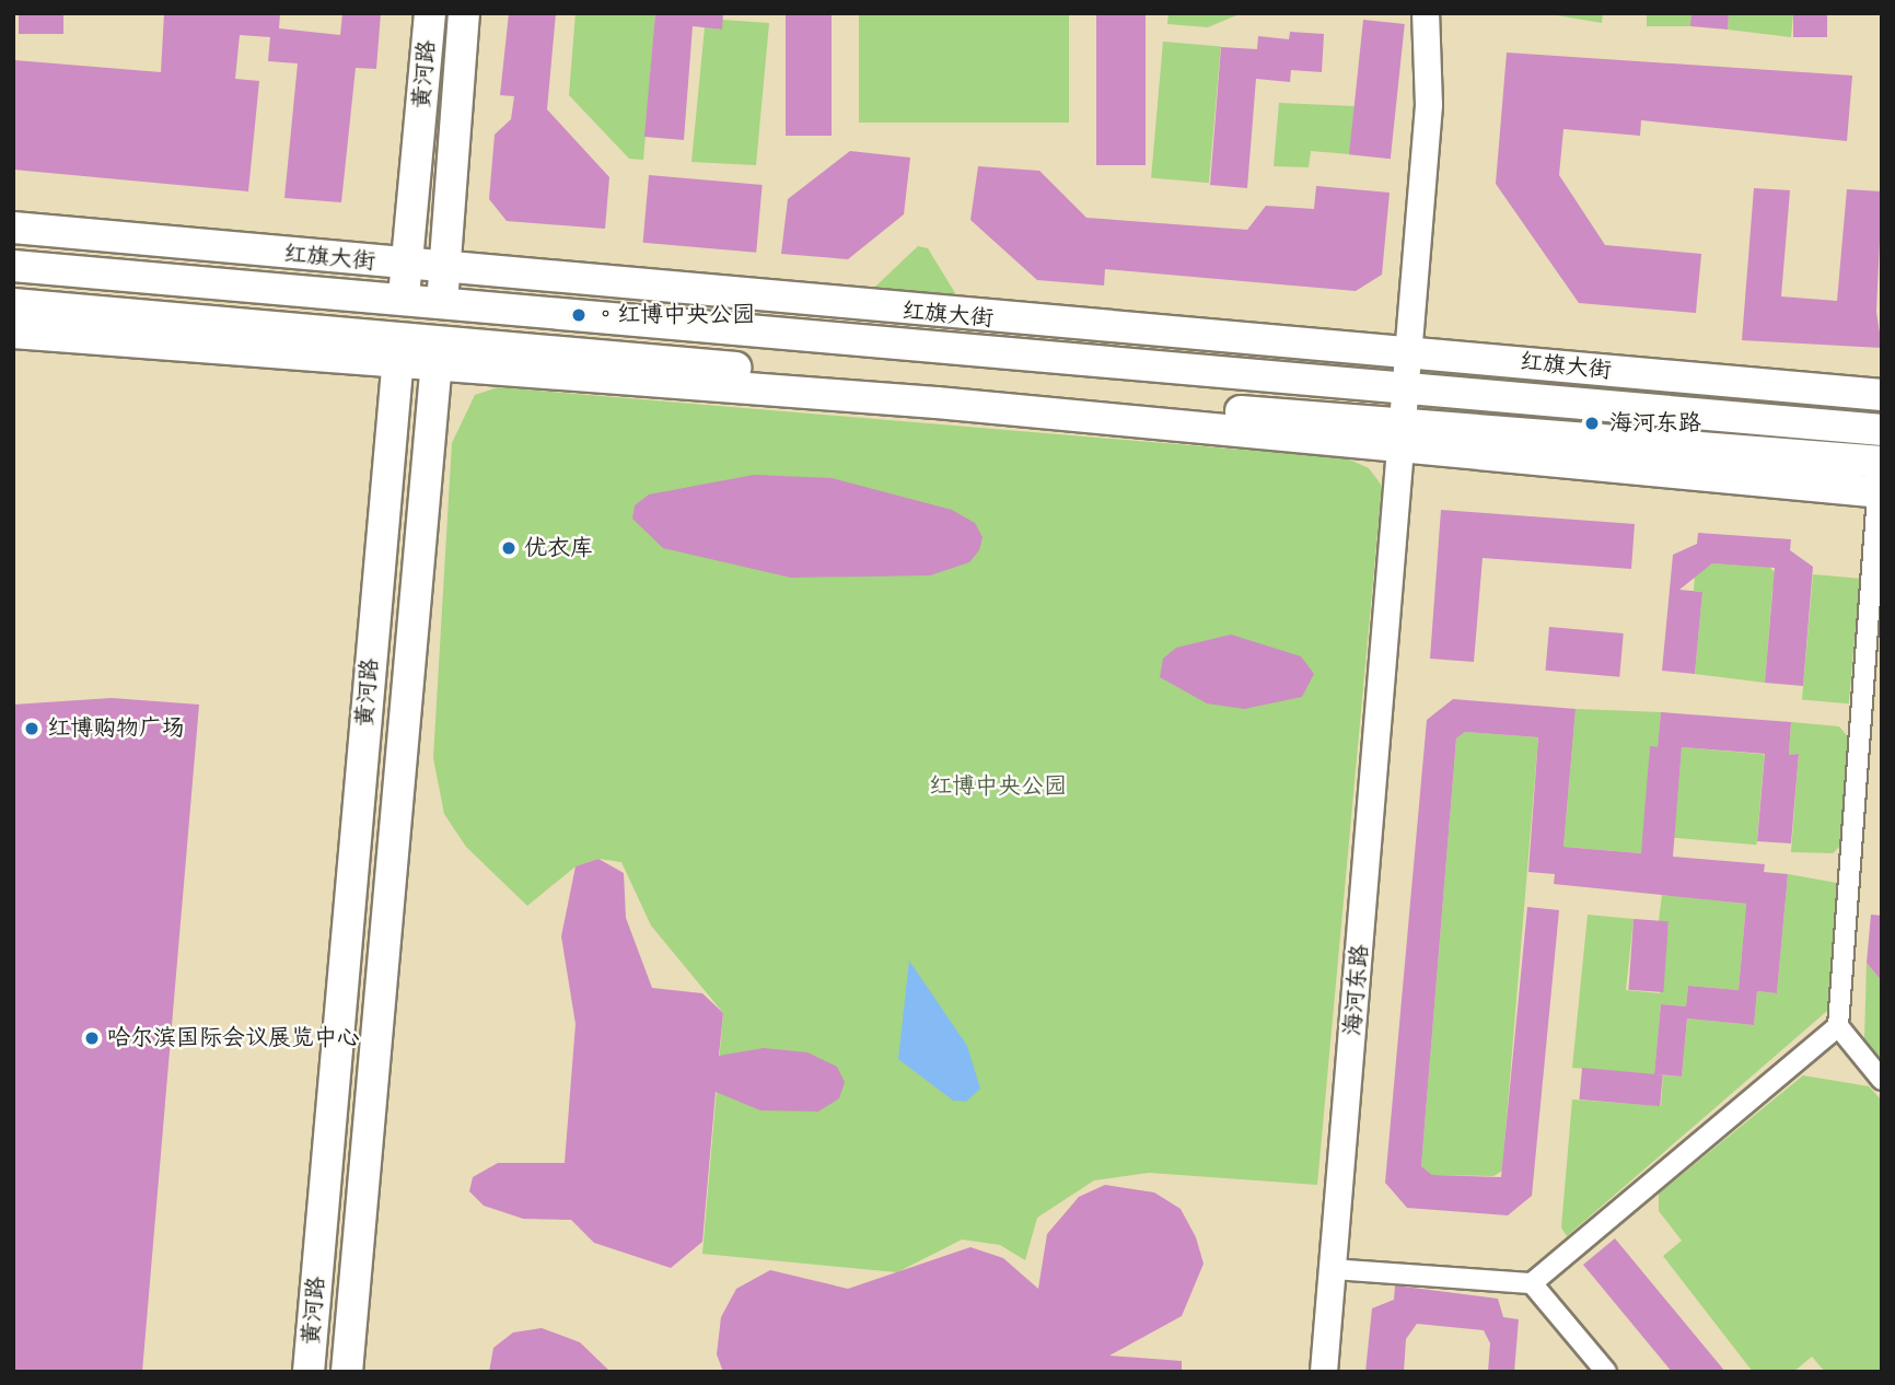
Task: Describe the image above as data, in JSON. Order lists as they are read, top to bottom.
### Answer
{
  "streets": {
    "main road": ["黄河路", "红旗大街"],
    "street": ["海河东路"]
  },
  "crossings": [
    ["黄河路", "红旗大街"],
    ["红旗大街", "海河东路"]
  ],
  "parks": ["红博中央公园"],
  "places": [
    "。红博中央公园",
    "海河东路",
    "优衣库",
    "红博购物广场",
    "哈尔滨国际会议展览中心"
  ]
}
